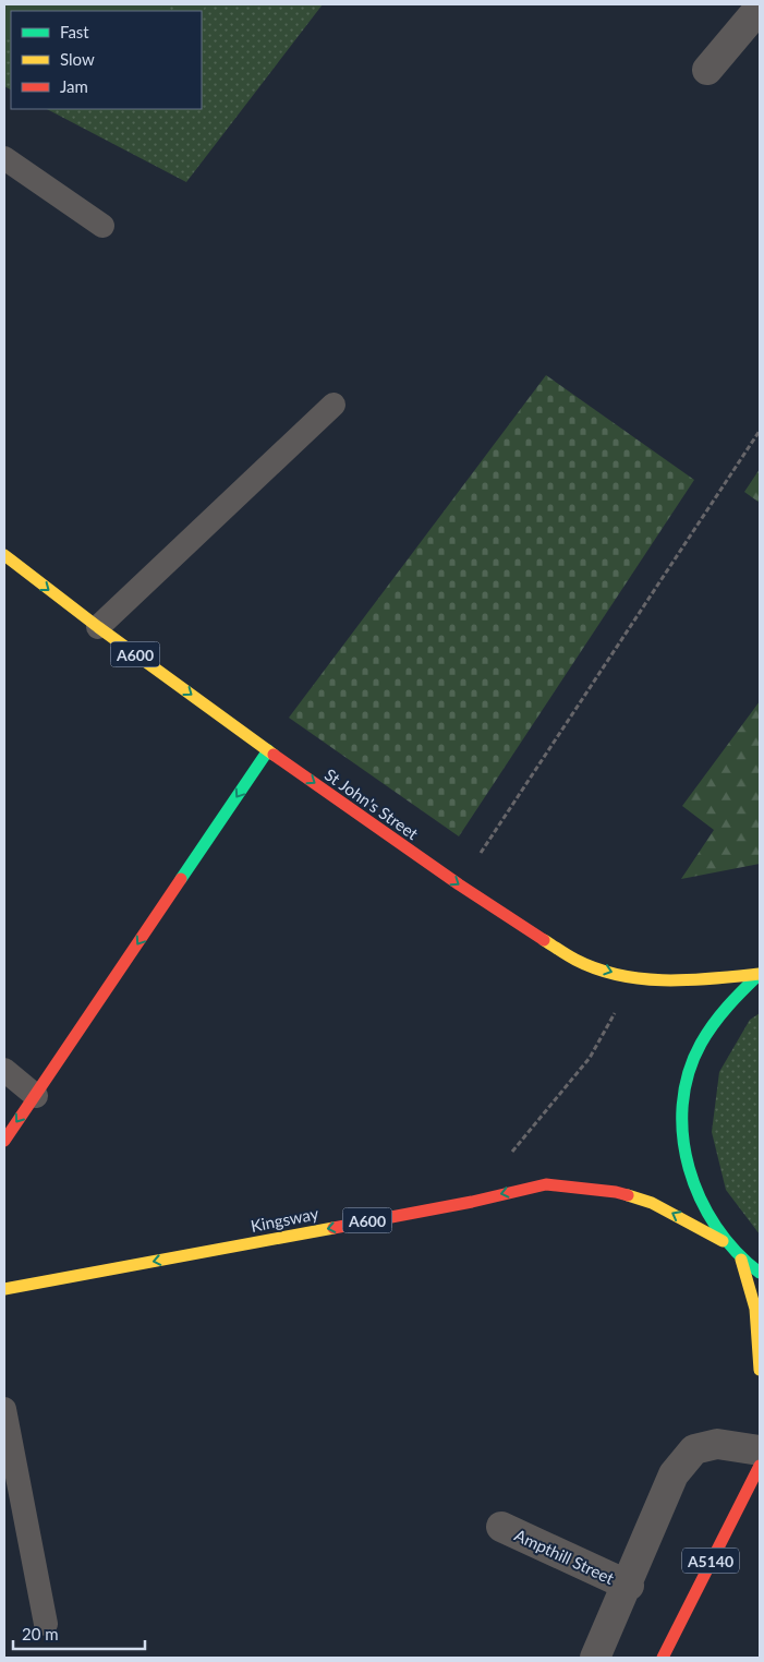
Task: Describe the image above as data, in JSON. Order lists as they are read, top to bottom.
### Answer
{
  "streets": {
    "main road": [
      "A600",
      "St John's Street",
      "Kingsway",
      "A5140"
    ],
    "street": ["Ampthill Street"]
  },
  "crossings": [
    ["A600", "St John's Street"],
    ["A600", "Kingsway"]
  ],
  "one_way": ["St John's Street", "Kingsway"],
  "legend": ["Fast", "Slow", "Jam"],
  "scale_bar": "20 m"
}
